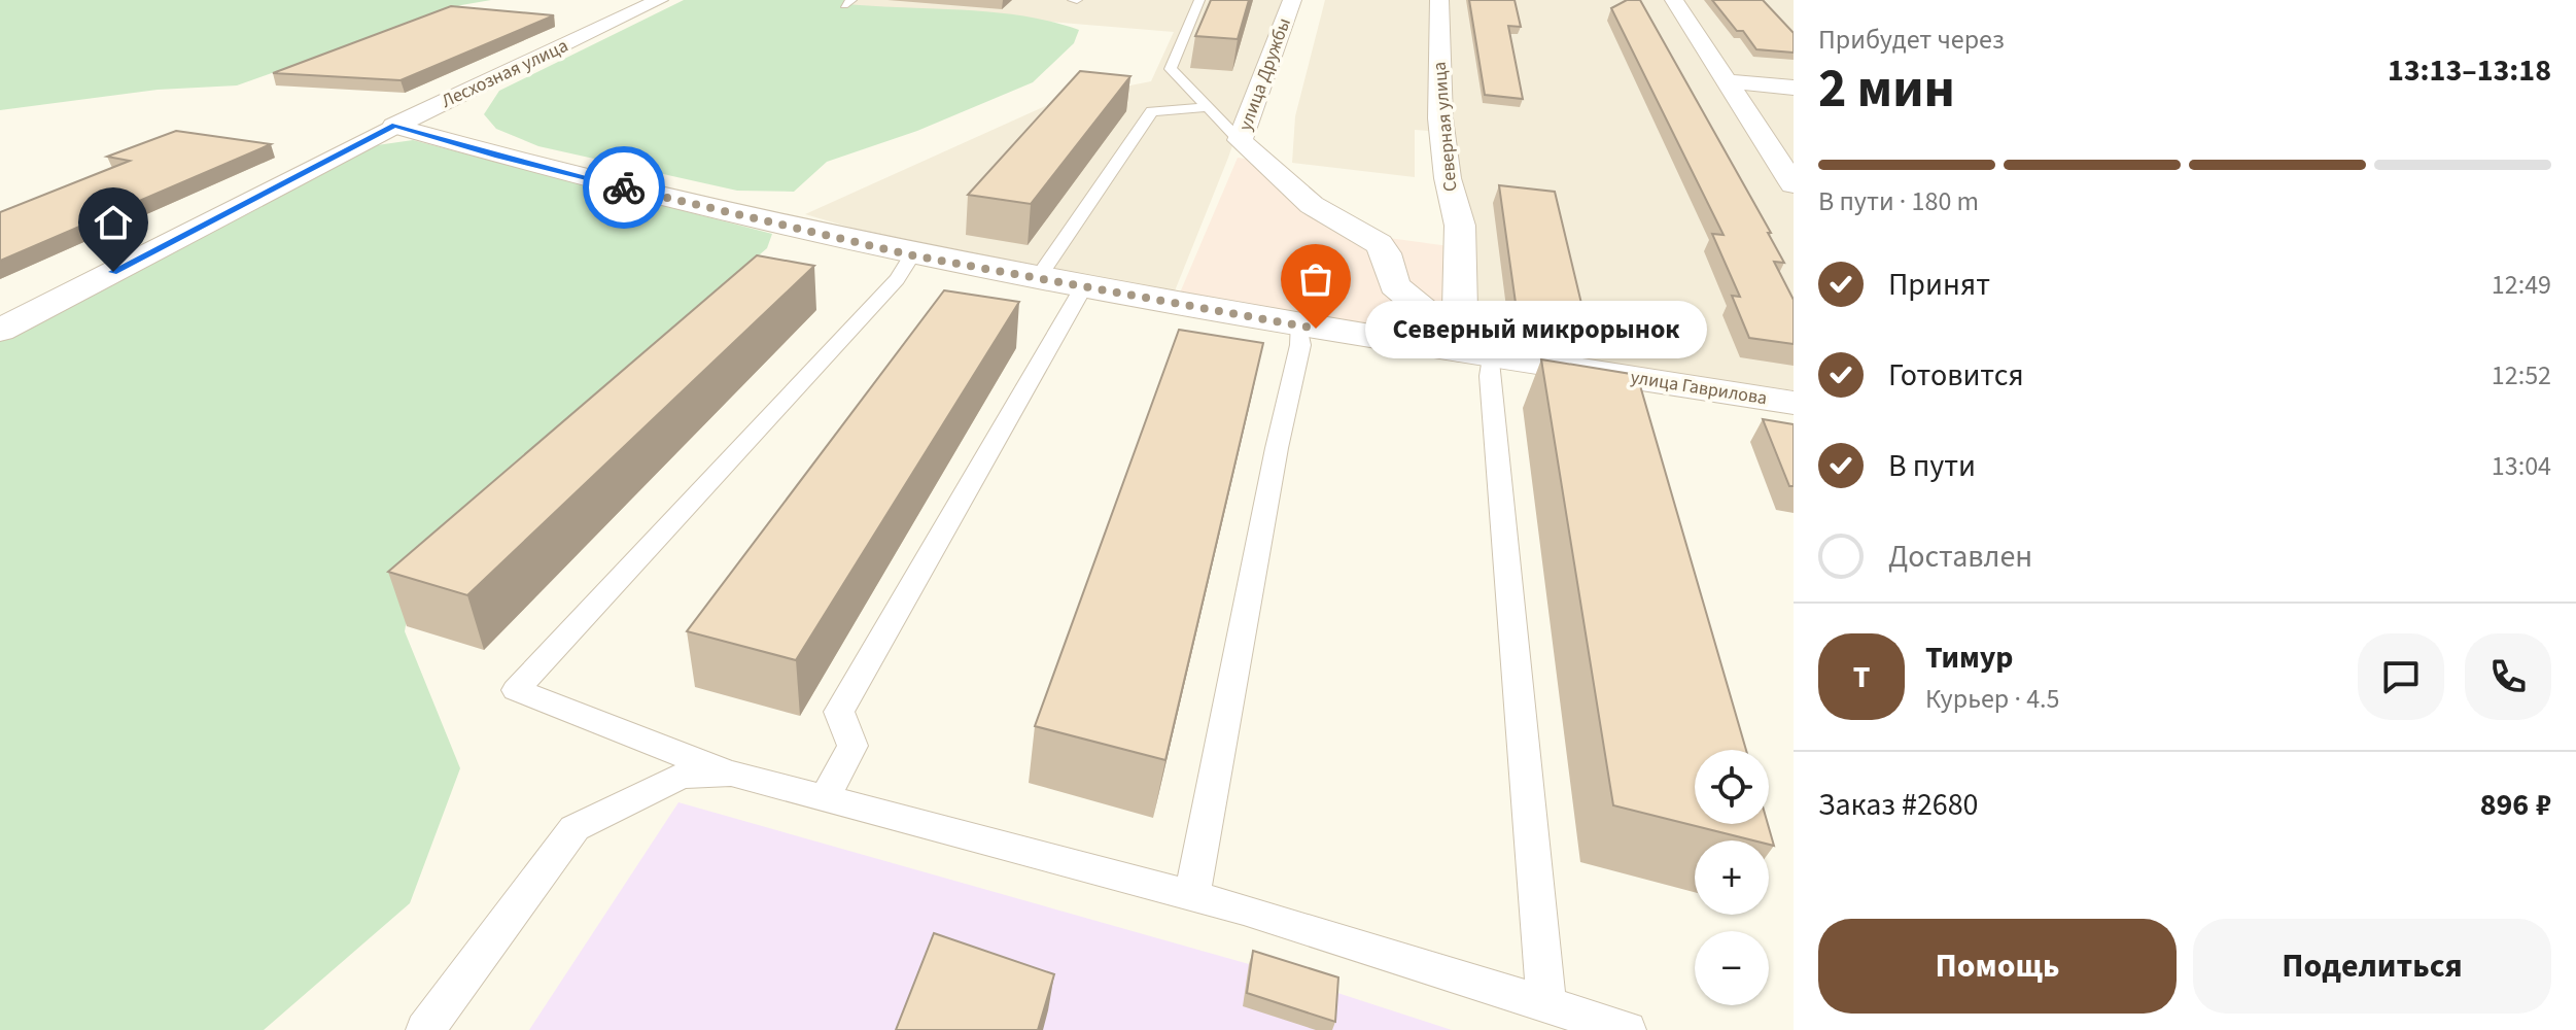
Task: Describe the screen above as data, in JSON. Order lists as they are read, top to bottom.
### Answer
{
  "streets": {
    "street": [
      "Лесхозная улица",
      "улица Дружбы",
      "Северная улица",
      "улица Гаврилова"
    ]
  },
  "crossings": [
    ["Лесхозная улица", "улица Гаврилова"],
    ["улица Дружбы", "Северная улица"],
    ["улица Дружбы", "улица Гаврилова"],
    ["Северная улица", "улица Гаврилова"]
  ],
  "places": ["Северный микрорынок"],
  "page": {
    "heading": ["2 мин", "Прибудет через", "13:13–13:18"],
    "panel": [
      "Тимур",
      "Курьер · 4.5",
      "Заказ #2680",
      "896 ₽"
    ],
    "bar": "В пути · 180 m",
    "list": [
      ["Принят", "12:49"],
      ["Готовится", "12:52"],
      ["В пути", "13:04"],
      "Доставлен"
    ],
    "bubble": "Северный микрорынок",
    "round": "Т",
    "map_buttons": ["+", "−"],
    "buttons": ["Помощь", "Поделиться"]
  }
}
